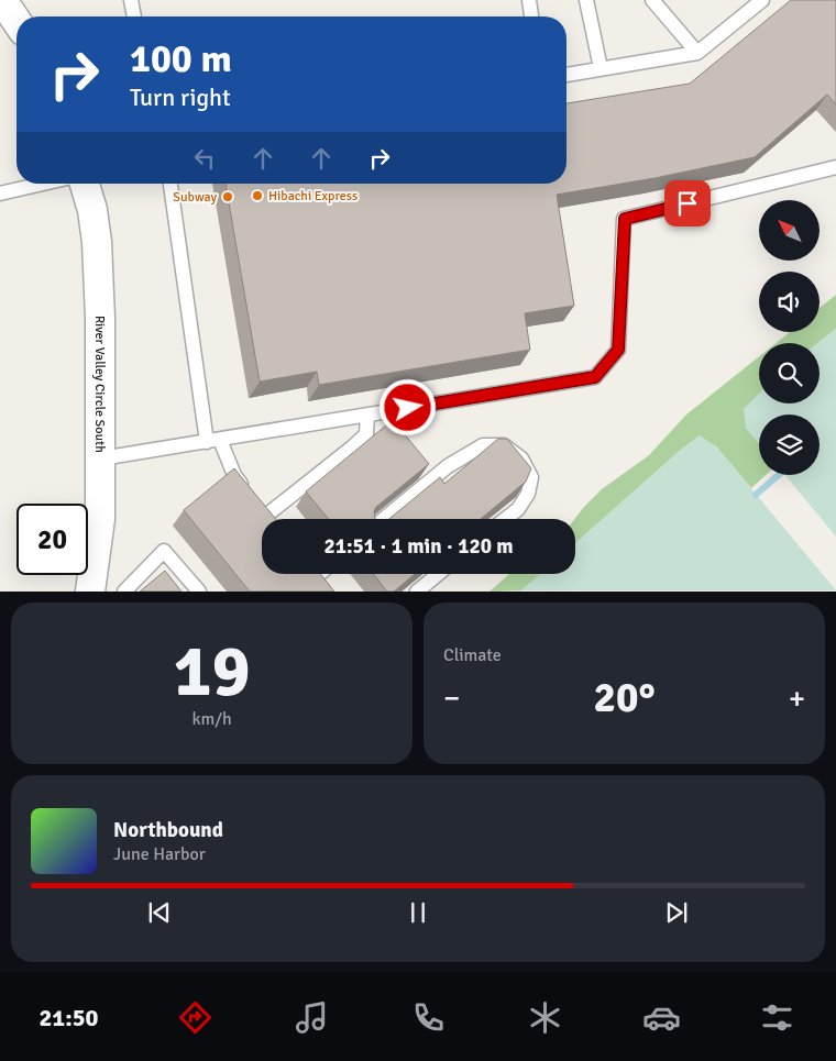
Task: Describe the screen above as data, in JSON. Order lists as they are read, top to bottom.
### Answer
{
  "streets": {
    "street": ["River Valley Circle South"]
  },
  "places": ["Hibachi Express", "Subway"],
  "north": "top left",
  "page": {
    "turn": ["100 m", "Turn right"],
    "limit": "20",
    "trip": "21:51 · 1 min · 120 m",
    "tile": [
      ["19", "km/h"],
      "Climate"
    ],
    "heat": ["−", "20°", "+"],
    "song": ["Northbound", "June Harbor"],
    "tabs": "21:50"
  }
}
